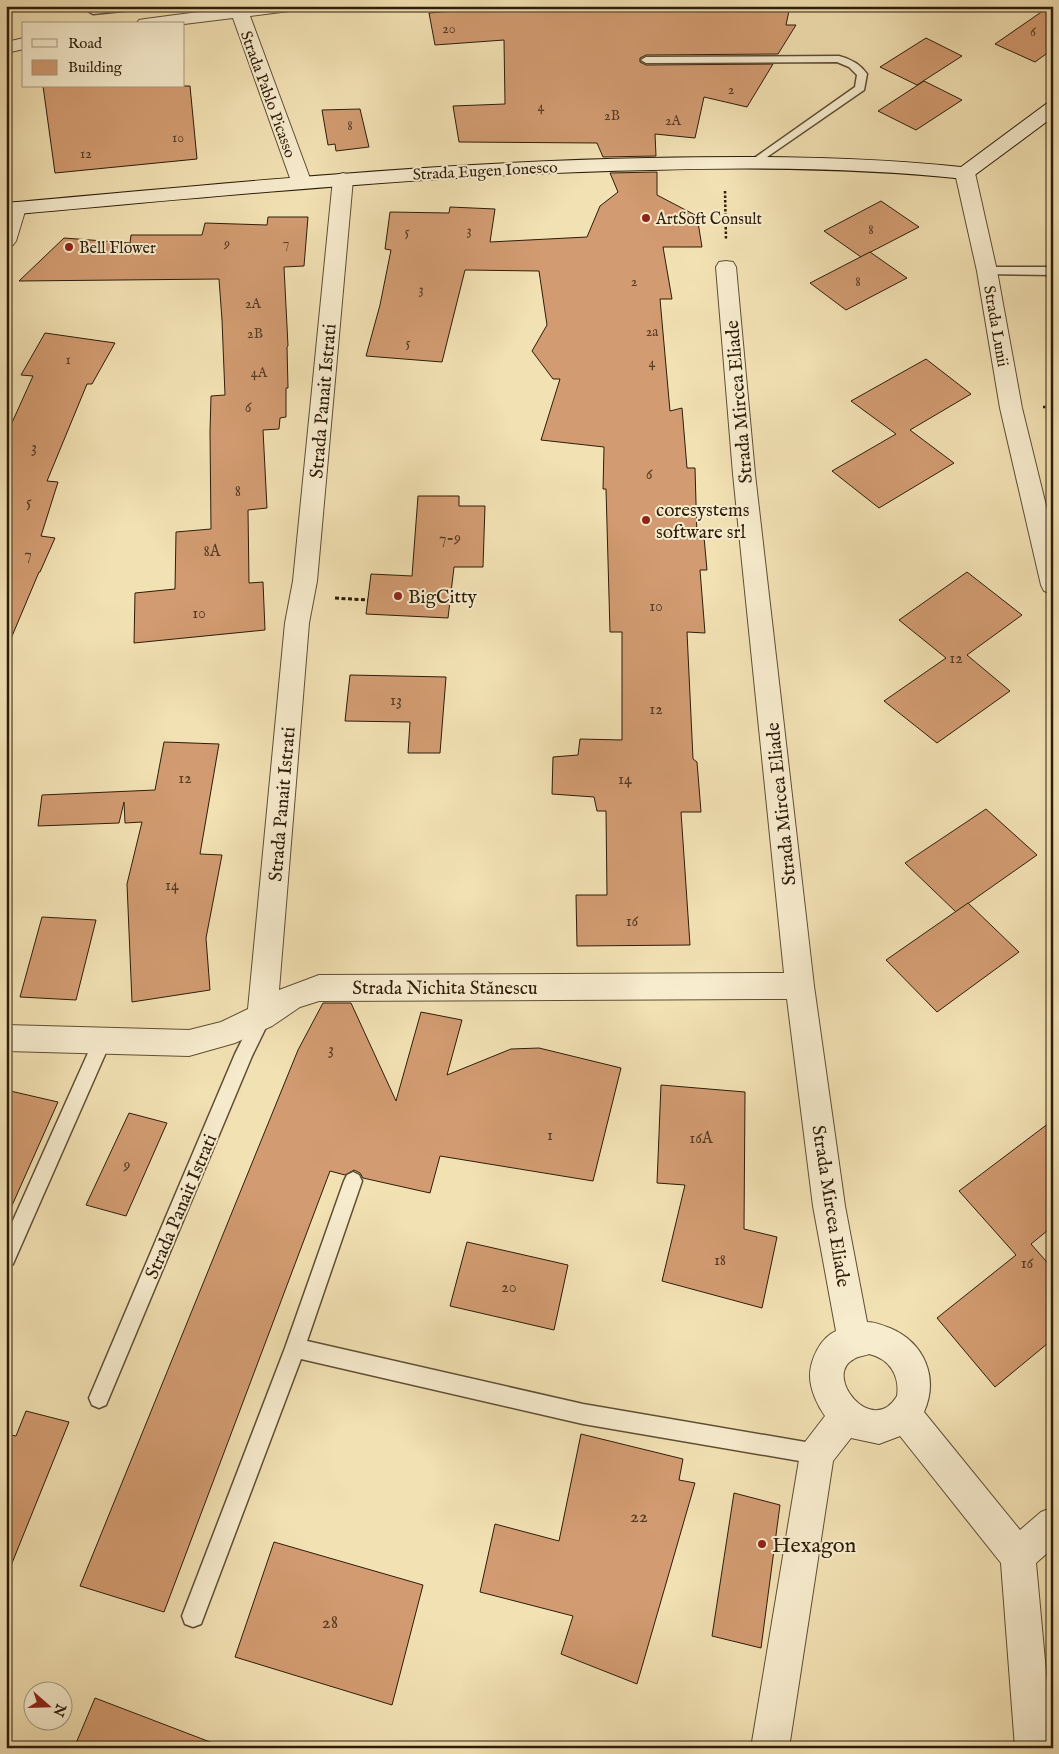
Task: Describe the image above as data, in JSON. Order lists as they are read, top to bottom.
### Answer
{
  "streets": {
    "street": [
      "Strada Pablo Picasso",
      "Strada Eugen Ionesco",
      "Strada Lunii",
      "Strada Panait Istrati",
      "Strada Mircea Eliade",
      "Strada Nichita Stănescu"
    ]
  },
  "crossings": [
    ["Strada Pablo Picasso", "Strada Eugen Ionesco"],
    ["Strada Eugen Ionesco", "Strada Lunii"],
    ["Strada Eugen Ionesco", "Strada Panait Istrati"],
    ["Strada Panait Istrati", "Strada Nichita Stănescu"],
    ["Strada Mircea Eliade", "Strada Nichita Stănescu"]
  ],
  "places": [
    "ArtSoft Consult",
    "Bell Flower",
    "coresystems software srl",
    "BigCitty",
    "Hexagon"
  ],
  "house_numbers": [
    "20",
    "6",
    "2",
    "4",
    "2B",
    "2A",
    "8",
    "10",
    "12",
    "8",
    "3",
    "5",
    "7",
    "9",
    "2",
    "8",
    "3",
    "2A",
    "2a",
    "2B",
    "5",
    "1",
    "4",
    "4A",
    "6",
    "3",
    "6",
    "8",
    "5",
    "7-9",
    "8A",
    "7",
    "10",
    "10",
    "12",
    "13",
    "12",
    "12",
    "14",
    "14",
    "16",
    "3",
    "1",
    "16A",
    "9",
    "18",
    "16",
    "20",
    "22",
    "28"
  ],
  "legend": ["Road", "Building"],
  "north": "right"
}
